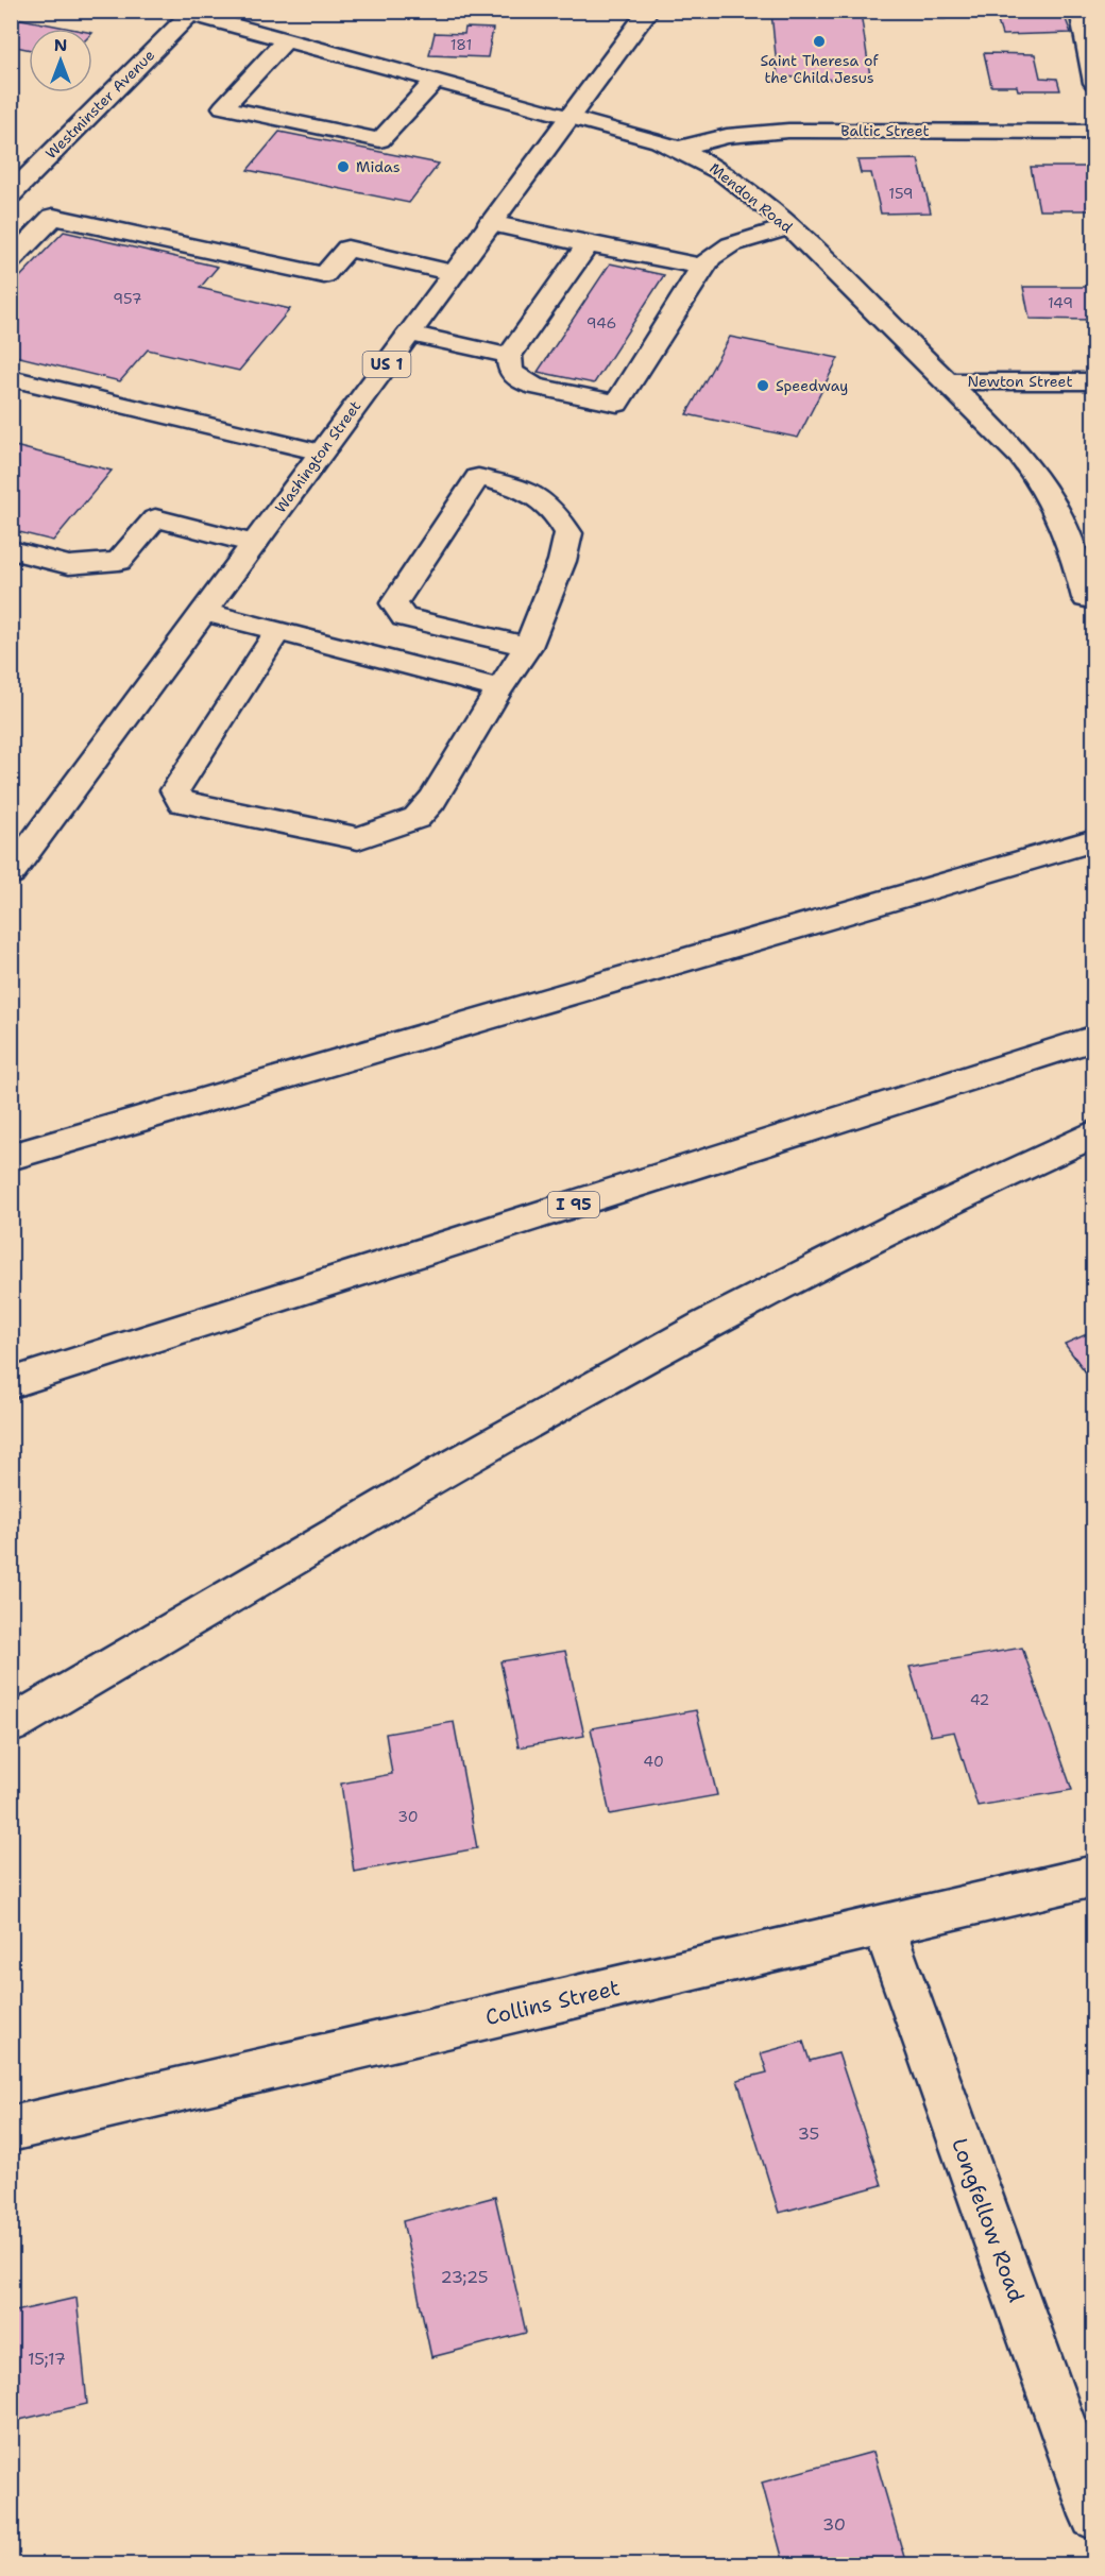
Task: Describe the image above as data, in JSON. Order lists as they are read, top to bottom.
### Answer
{
  "streets": {
    "main road": [
      "Westminster Avenue",
      "Baltic Street",
      "Mendon Road",
      "US 1",
      "Newton Street",
      "Washington Street",
      "I 95",
      "Collins Street",
      "Longfellow Road"
    ]
  },
  "crossings": [
    ["Westminster Avenue", "Mendon Road"],
    ["Baltic Street", "Mendon Road"],
    ["Mendon Road", "Newton Street"],
    ["Mendon Road", "Washington Street"],
    ["Collins Street", "Longfellow Road"]
  ],
  "places": ["Saint Theresa of the Child Jesus", "Midas", "Speedway"],
  "house_numbers": [
    "181",
    "159",
    "957",
    "149",
    "946",
    "42",
    "40",
    "30",
    "35",
    "23;25",
    "15;17",
    "30"
  ],
  "north": "top"
}
